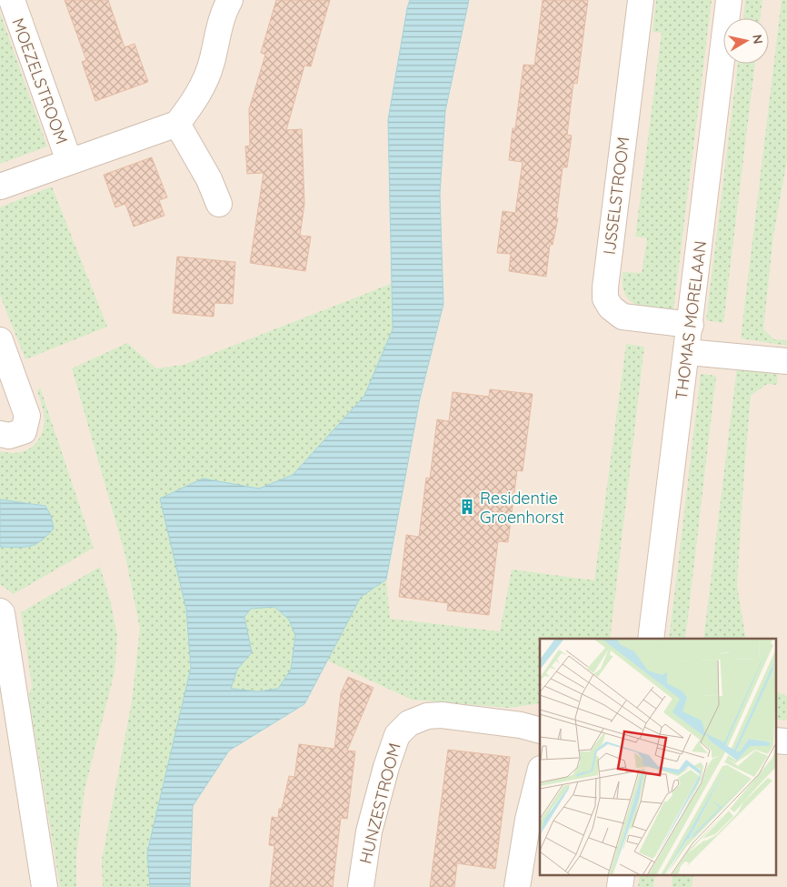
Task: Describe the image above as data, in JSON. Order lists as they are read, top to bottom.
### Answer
{
  "streets": {
    "street": [
      "MOEZELSTROOM",
      "IJSSELSTROOM",
      "THOMAS MORELAAN",
      "HUNZESTROOM"
    ]
  },
  "crossings": [
    ["IJSSELSTROOM", "THOMAS MORELAAN"]
  ],
  "places": {
    "building": ["Residentie Groenhorst"]
  },
  "north": "right"
}
